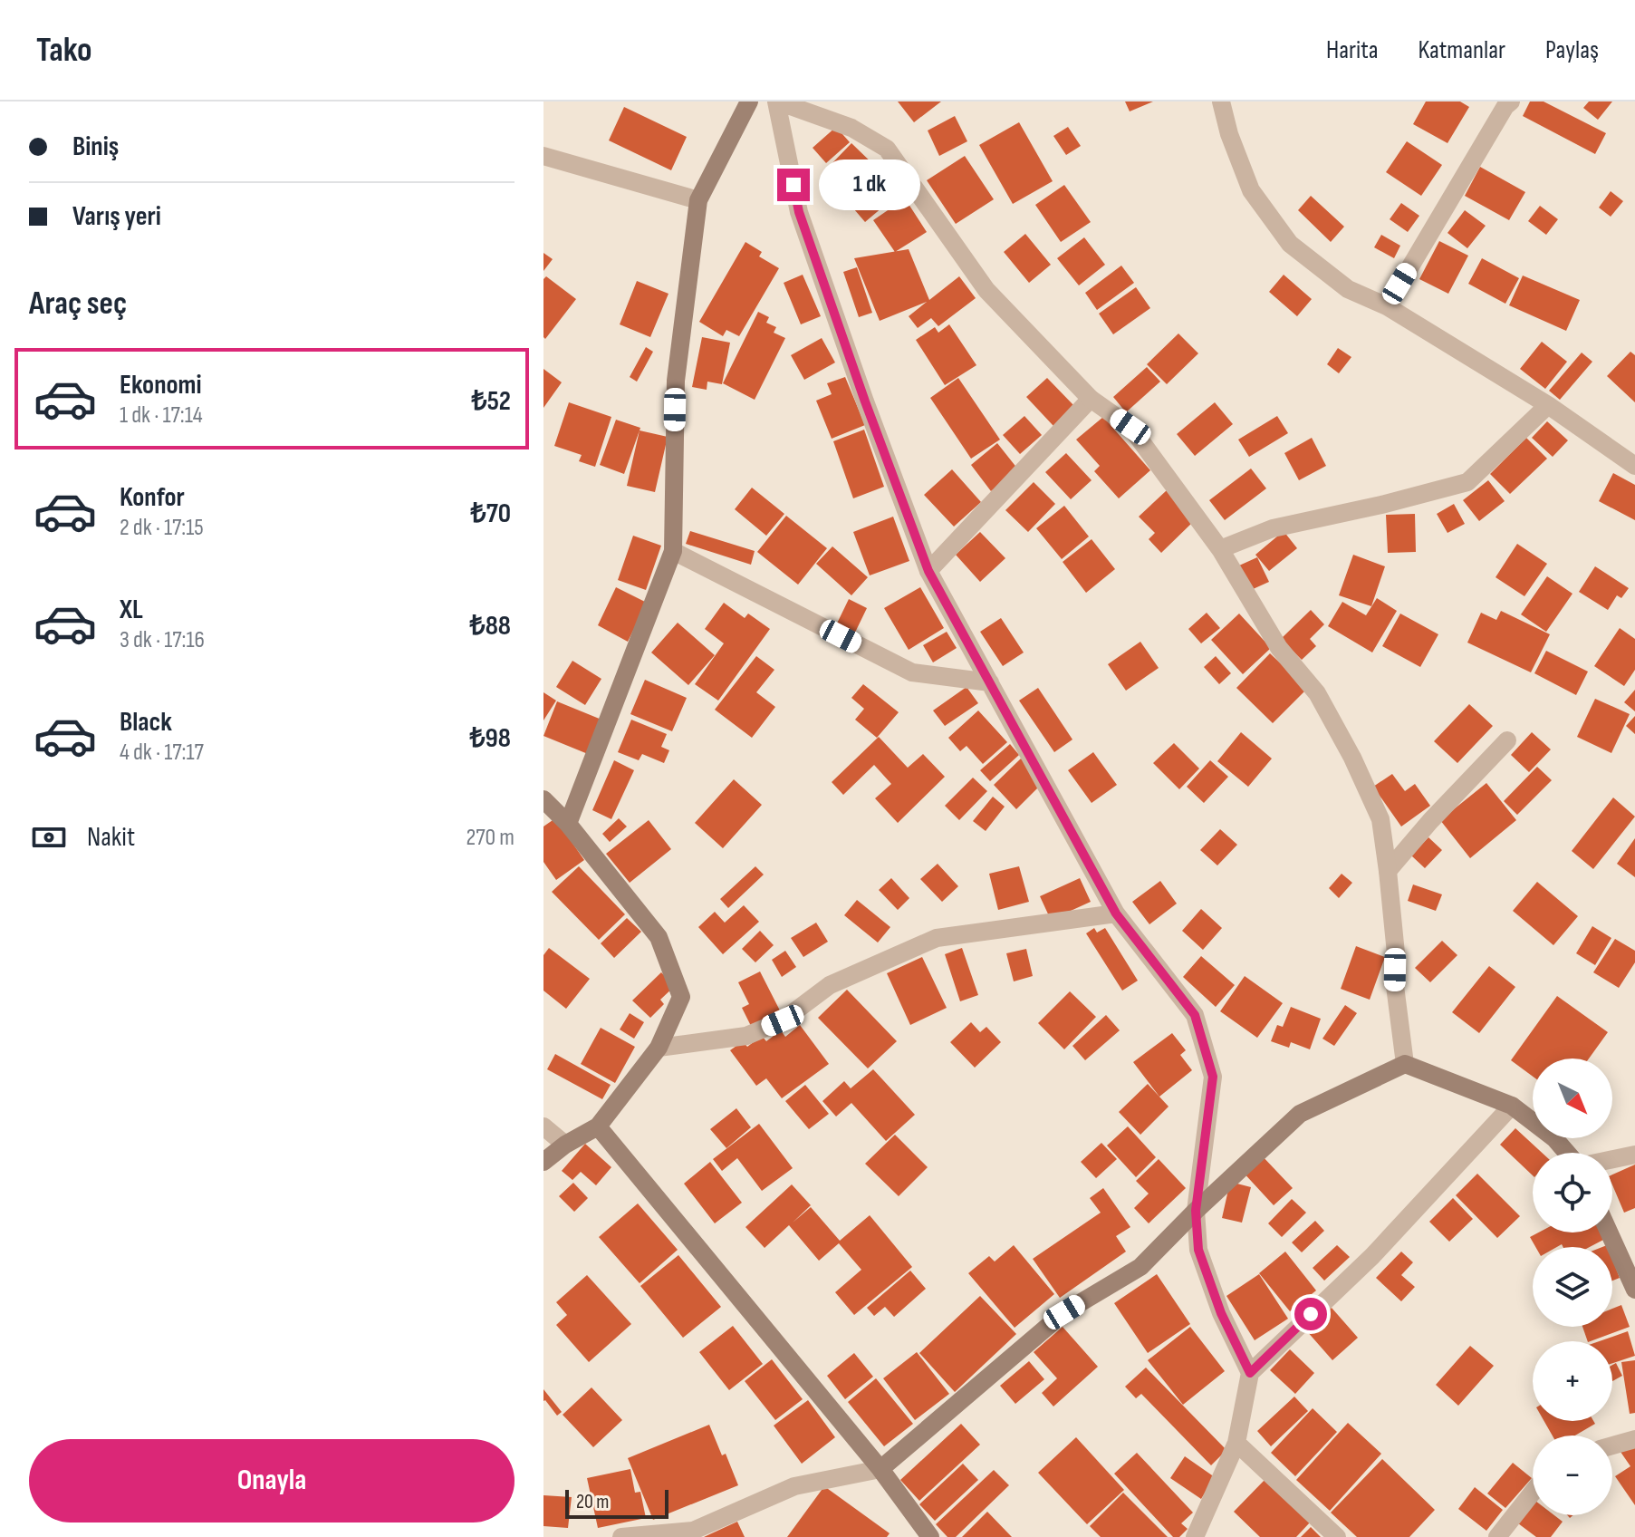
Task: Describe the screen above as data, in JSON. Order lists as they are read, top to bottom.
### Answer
{
  "scale_bar": "20 m",
  "north": "bottom right",
  "page": {
    "header": "Tako",
    "nav": ["Harita", "Katmanlar", "Paylaş"],
    "banner": ["Biniş", "Varış yeri"],
    "bubble": "1 dk",
    "heading": "Araç seç",
    "list": [
      {
        "name": "Ekonomi",
        "note": "1 dk · 17:14",
        "value": "₺52"
      },
      {
        "name": "Konfor",
        "note": "2 dk · 17:15",
        "value": "₺70"
      },
      {
        "name": "XL",
        "note": "3 dk · 17:16",
        "value": "₺88"
      },
      {
        "name": "Black",
        "note": "4 dk · 17:17",
        "value": "₺98"
      }
    ],
    "pay": ["Nakit", "270 m"],
    "map_buttons": ["+", "−"],
    "buttons": "Onayla",
    "scale": "20 m"
  }
}
